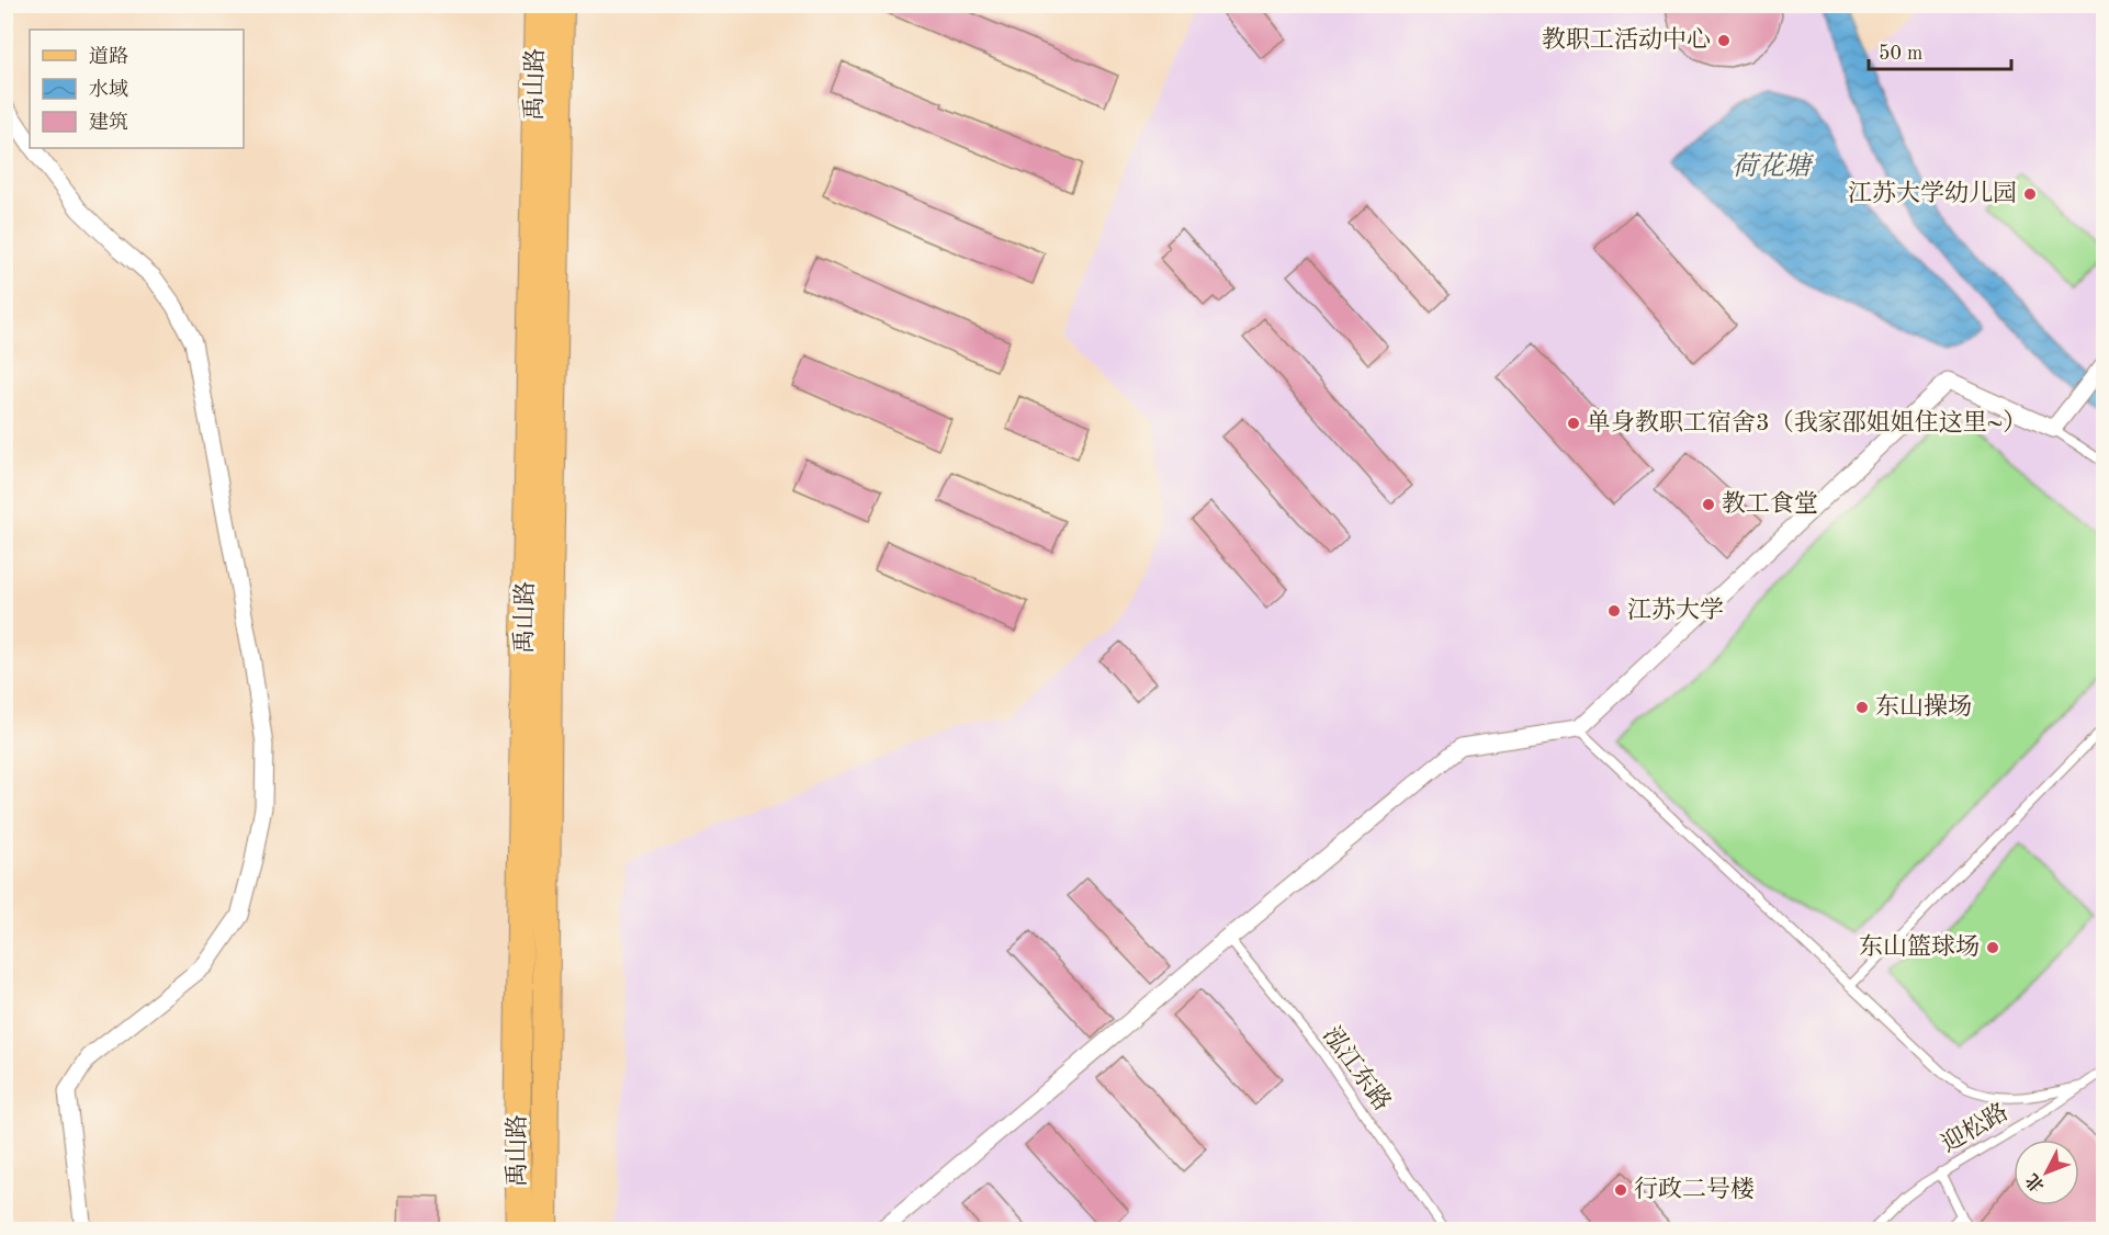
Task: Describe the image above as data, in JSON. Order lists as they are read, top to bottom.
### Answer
{
  "streets": {
    "main road": ["禹山路"],
    "lane": ["泓江东路", "迎松路"]
  },
  "water": ["荷花塘"],
  "places": [
    "教职工活动中心",
    "江苏大学幼儿园",
    "单身教职工宿舍3（我家邵姐姐住这里~）",
    "教工食堂",
    "江苏大学",
    "东山操场",
    "东山篮球场",
    "行政二号楼"
  ],
  "legend": ["道路", "水域", "建筑"],
  "scale_bar": "50 m",
  "north": "bottom left"
}
